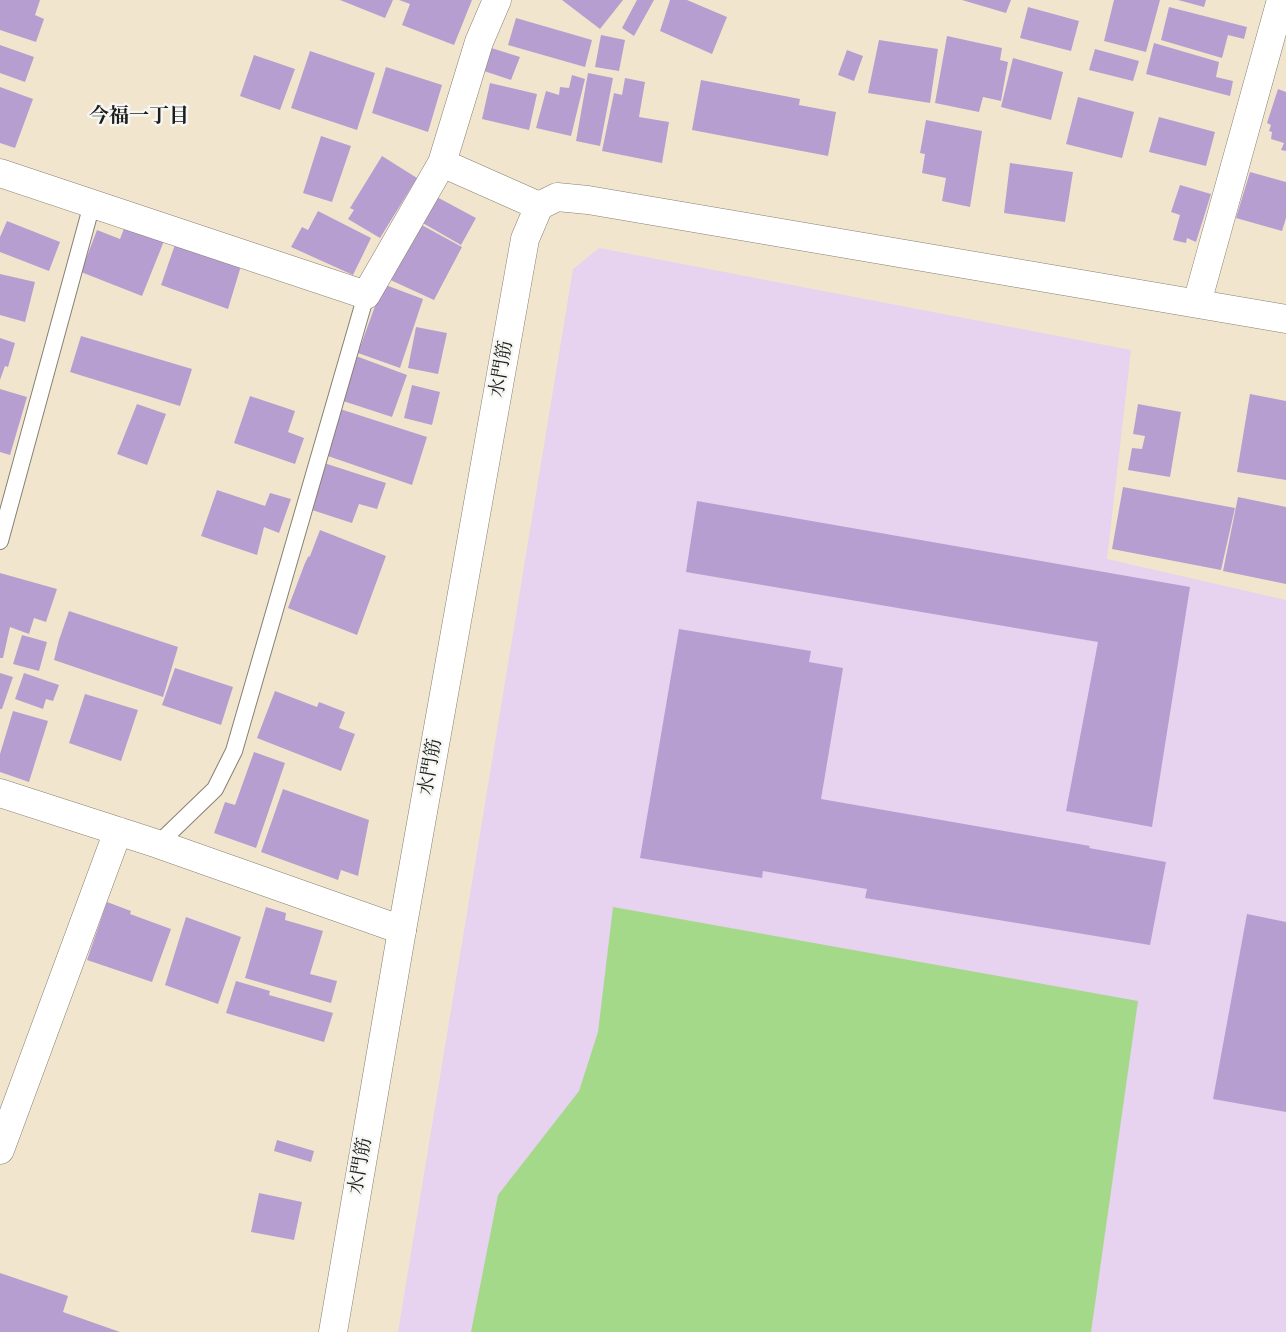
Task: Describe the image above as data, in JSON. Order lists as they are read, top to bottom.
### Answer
{
  "streets": {
    "street": ["水門筋"]
  },
  "districts": ["今福一丁目"]
}
